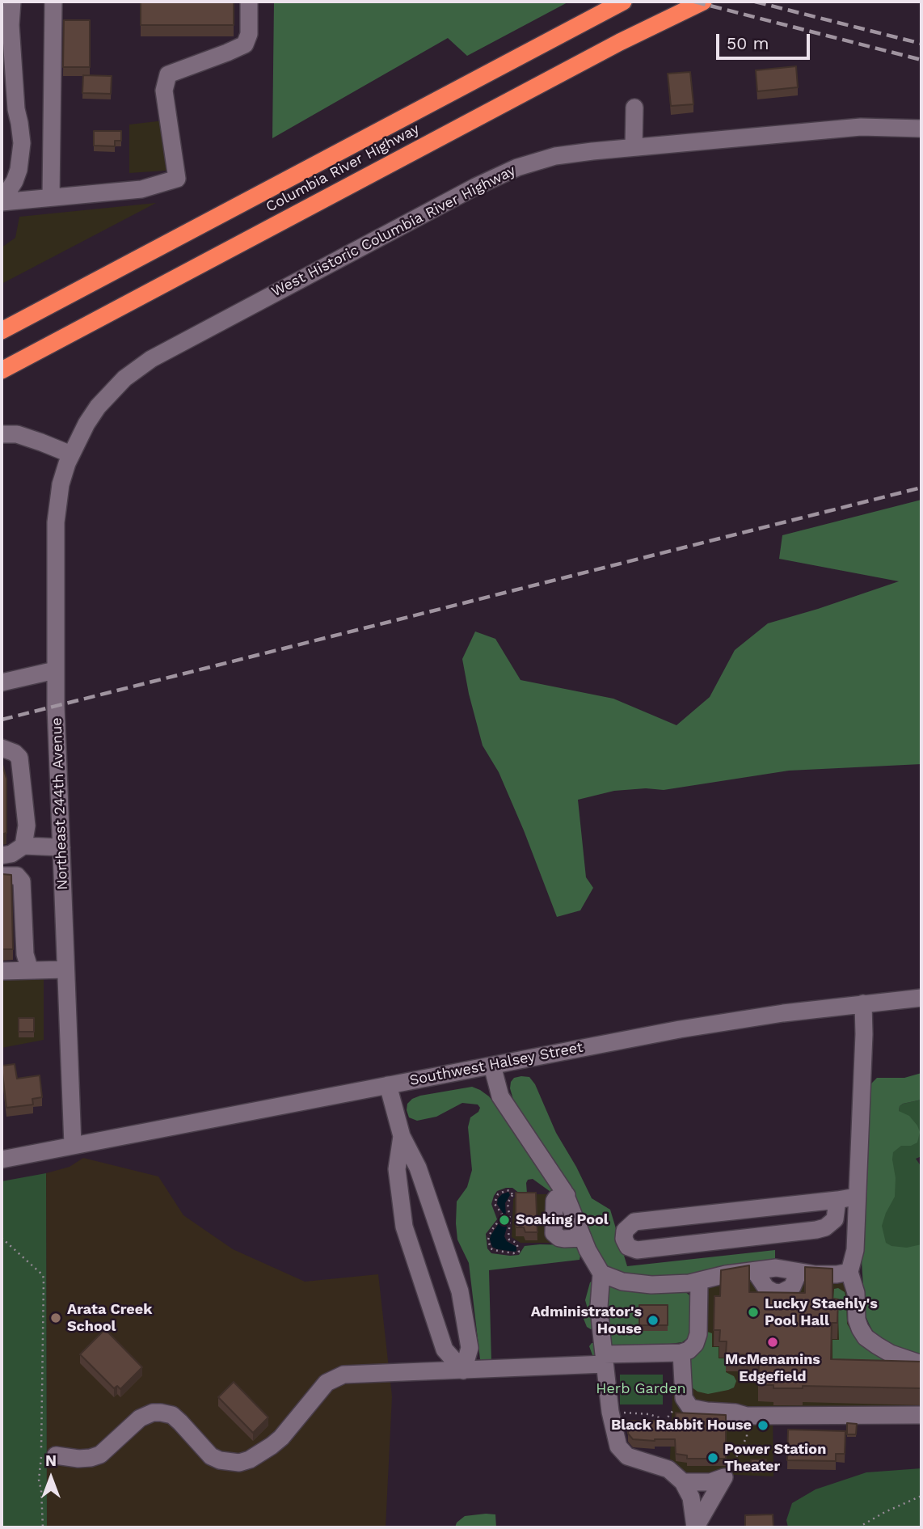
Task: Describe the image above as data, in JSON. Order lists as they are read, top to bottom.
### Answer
{
  "streets": {
    "highway": ["Columbia River Highway"],
    "street": ["West Historic Columbia River Highway", "Northeast 244th Avenue", "Southwest Halsey Street"]
  },
  "crossings": [
    ["West Historic Columbia River Highway", "Northeast 244th Avenue"],
    ["Northeast 244th Avenue", "Southwest Halsey Street"]
  ],
  "parks": ["Herb Garden"],
  "places": [
    "Soaking Pool",
    "Lucky Staehly's Pool Hall",
    "Arata Creek School",
    "Administrator's House",
    "McMenamins Edgefield",
    "Black Rabbit House",
    "Power Station Theater"
  ],
  "scale_bar": "50 m",
  "north": "top"
}
